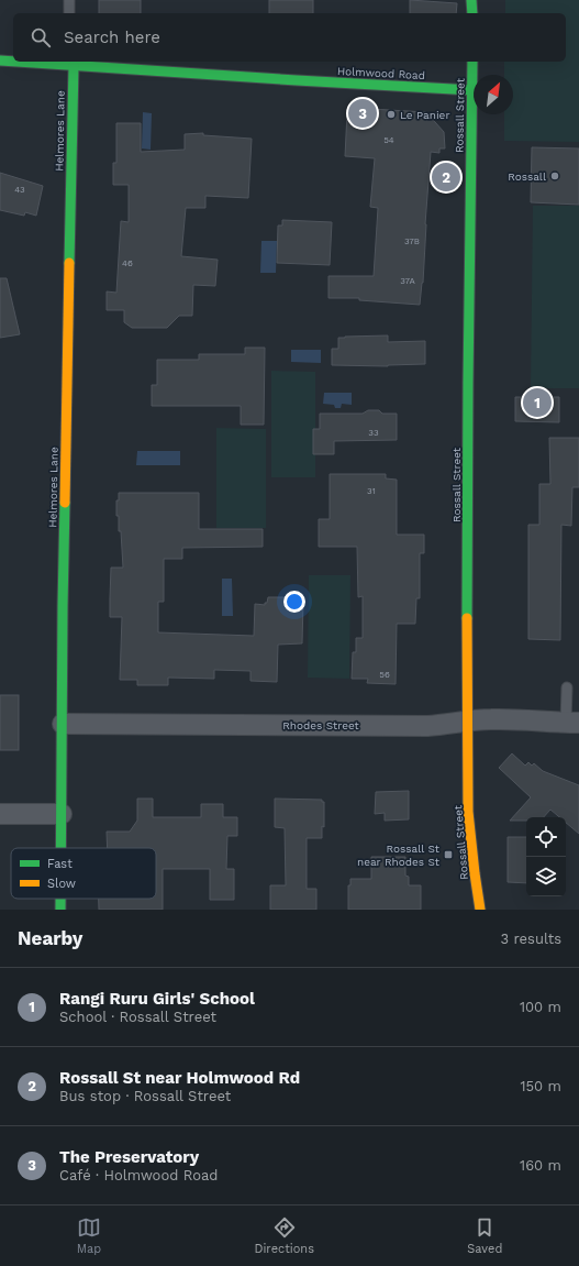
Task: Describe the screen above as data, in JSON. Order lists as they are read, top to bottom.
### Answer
{
  "streets": {
    "street": [
      "Holmwood Road",
      "Rossall Street",
      "Helmores Lane",
      "Rhodes Street"
    ]
  },
  "crossings": [
    ["Holmwood Road", "Rossall Street"],
    ["Holmwood Road", "Helmores Lane"],
    ["Rossall Street", "Rhodes Street"],
    ["Helmores Lane", "Rhodes Street"]
  ],
  "places": {
    "other": ["Le Panier", "Rossall"],
    "transit": ["Rossall St near Rhodes St"]
  },
  "house_numbers": [
    "54",
    "43",
    "37B",
    "46",
    "37A",
    "33",
    "31",
    "56"
  ],
  "legend": ["Fast", "Slow"],
  "north": "top right",
  "page": {
    "search": "Search here",
    "pins": ["3", "2", "1"],
    "heading": ["Nearby", "3 results"],
    "list": [
      {
        "mark": "1",
        "name": "Rangi Ruru Girls' School",
        "note": "School · Rossall Street",
        "value": "100 m"
      },
      {
        "mark": "2",
        "name": "Rossall St near Holmwood Rd",
        "note": "Bus stop · Rossall Street",
        "value": "150 m"
      },
      {
        "mark": "3",
        "name": "The Preservatory",
        "note": "Café · Holmwood Road",
        "value": "160 m"
      }
    ],
    "nav": ["Map", "Directions", "Saved"]
  }
}
